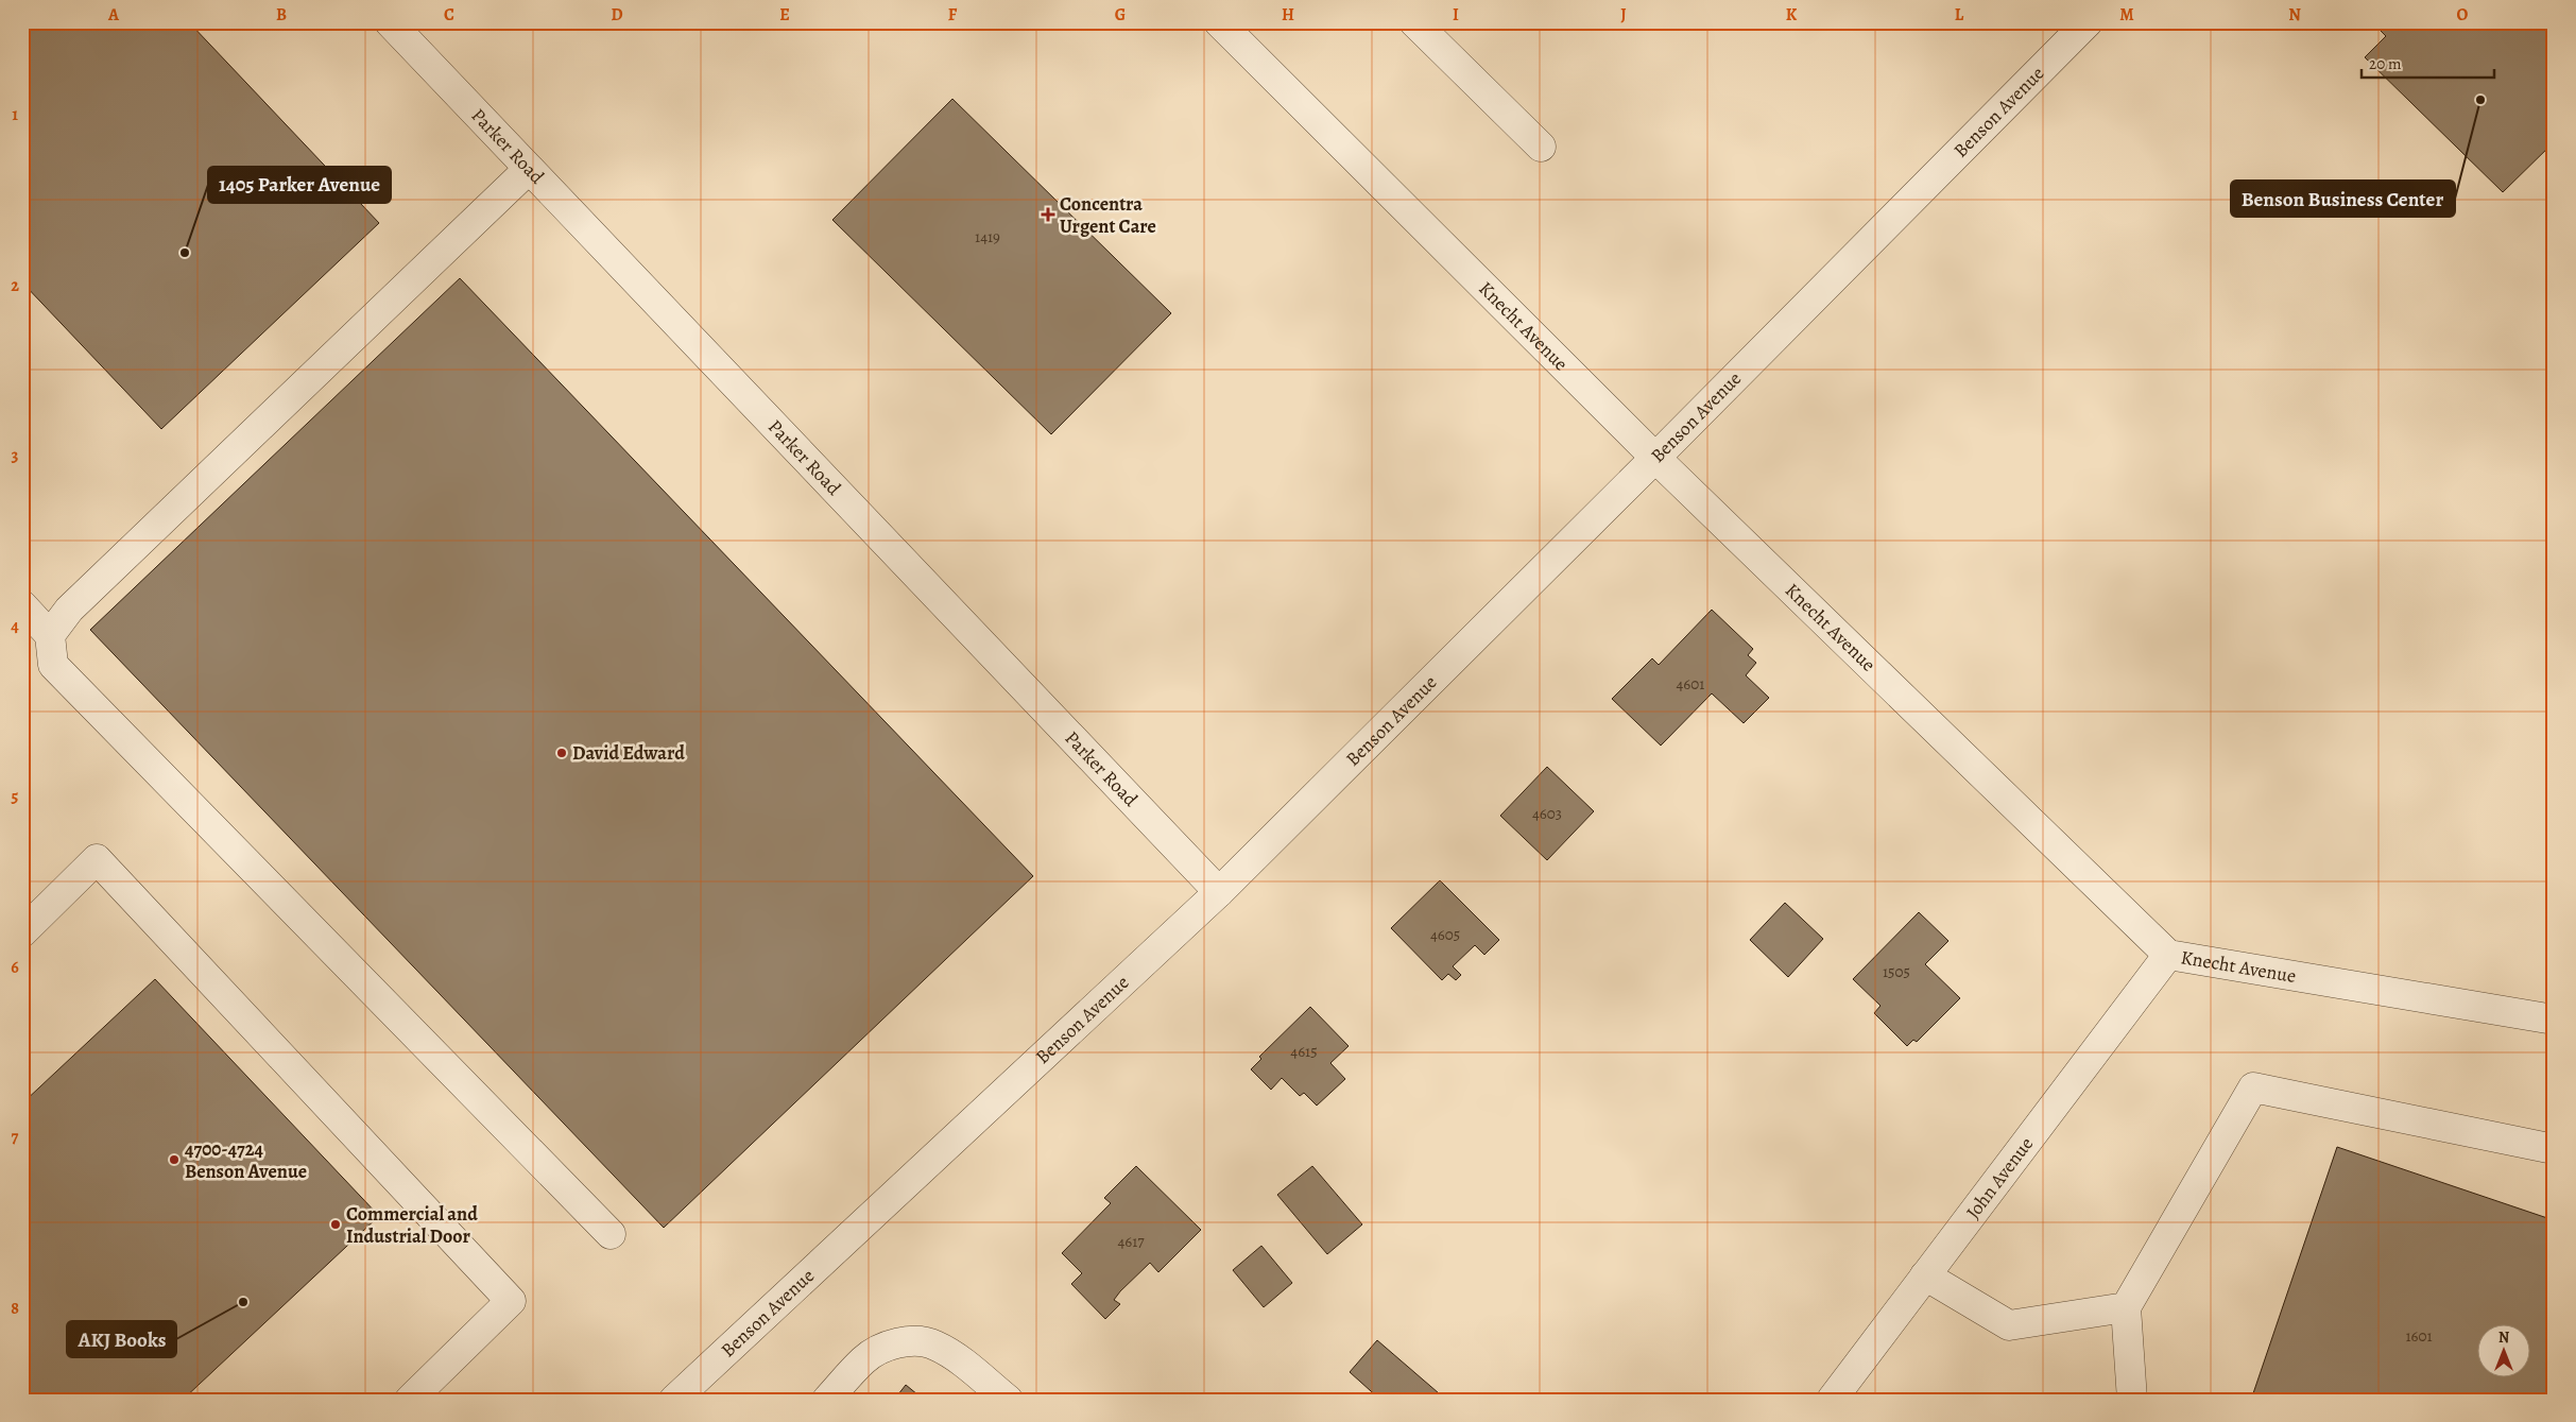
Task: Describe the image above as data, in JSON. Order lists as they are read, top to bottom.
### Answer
{
  "streets": {
    "street": [
      "Benson Avenue",
      "Parker Road",
      "Knecht Avenue",
      "John Avenue"
    ]
  },
  "crossings": [
    ["Benson Avenue", "Parker Road"],
    ["Benson Avenue", "Knecht Avenue"],
    ["Knecht Avenue", "John Avenue"]
  ],
  "places": {
    "other": [
      "Benson Business Center",
      "1405 Parker Avenue",
      "David Edward",
      "4700-4724 Benson Avenue",
      "Commercial and Industrial Door",
      "AKJ Books"
    ],
    "health": ["Concentra Urgent Care"]
  },
  "house_numbers": [
    "1419",
    "4601",
    "4603",
    "4605",
    "1505",
    "4615",
    "4617",
    "1601"
  ],
  "scale_bar": "20 m",
  "north": "top",
  "grid": {
    "columns": [
      "A",
      "B",
      "C",
      "D",
      "E",
      "F",
      "G",
      "H",
      "I",
      "J",
      "K",
      "L",
      "M",
      "N",
      "O"
    ],
    "rows": [
      "1",
      "2",
      "3",
      "4",
      "5",
      "6",
      "7",
      "8"
    ]
  }
}
